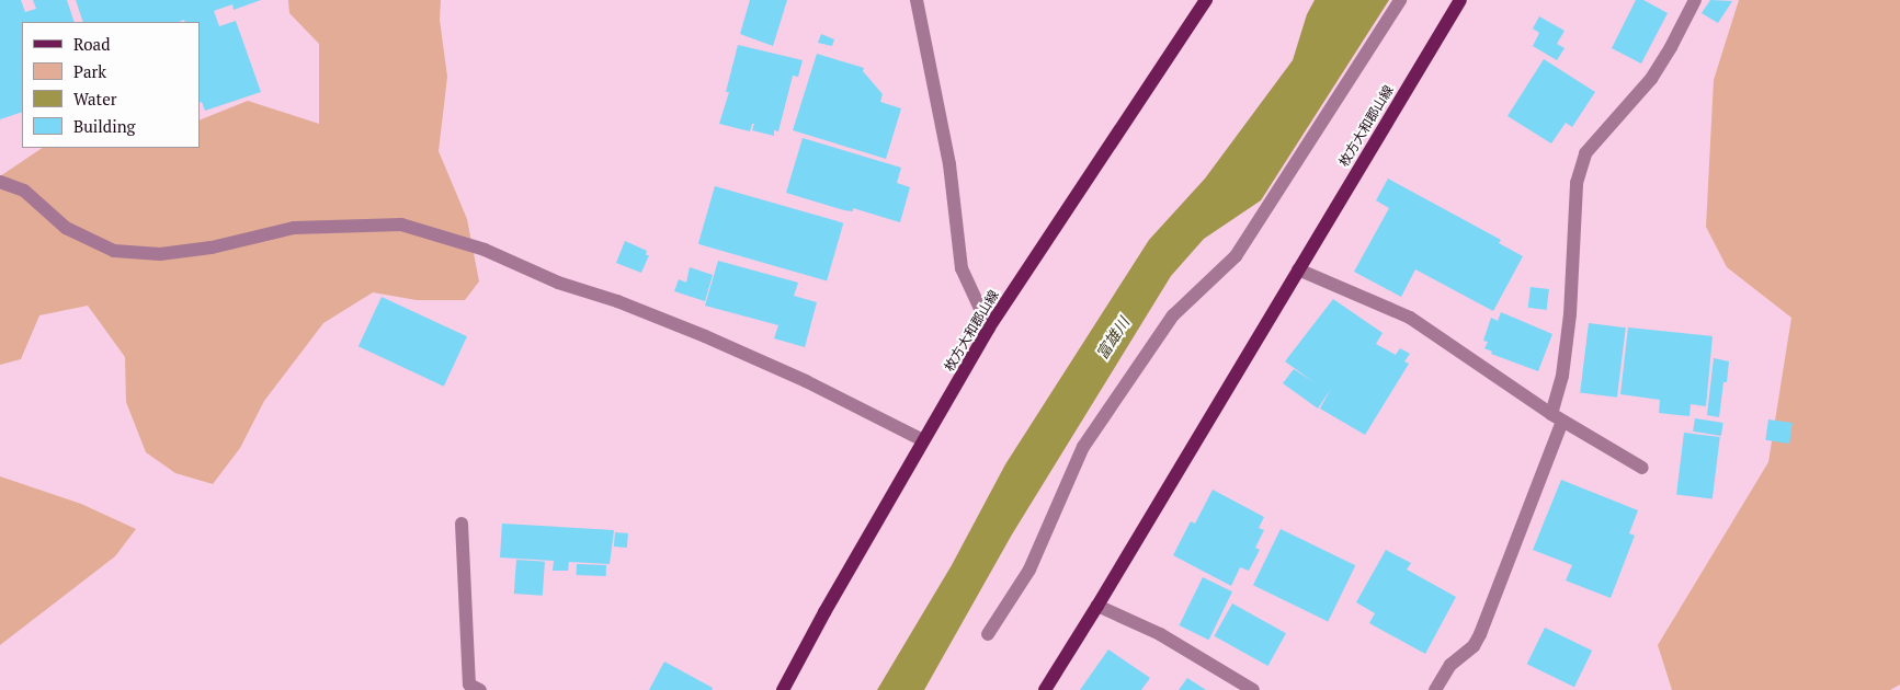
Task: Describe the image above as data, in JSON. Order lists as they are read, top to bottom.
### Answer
{
  "streets": {
    "main road": ["枚方大和郡山線"]
  },
  "water": ["富雄川"],
  "legend": [
    "Road",
    "Park",
    "Water",
    "Building"
  ]
}
